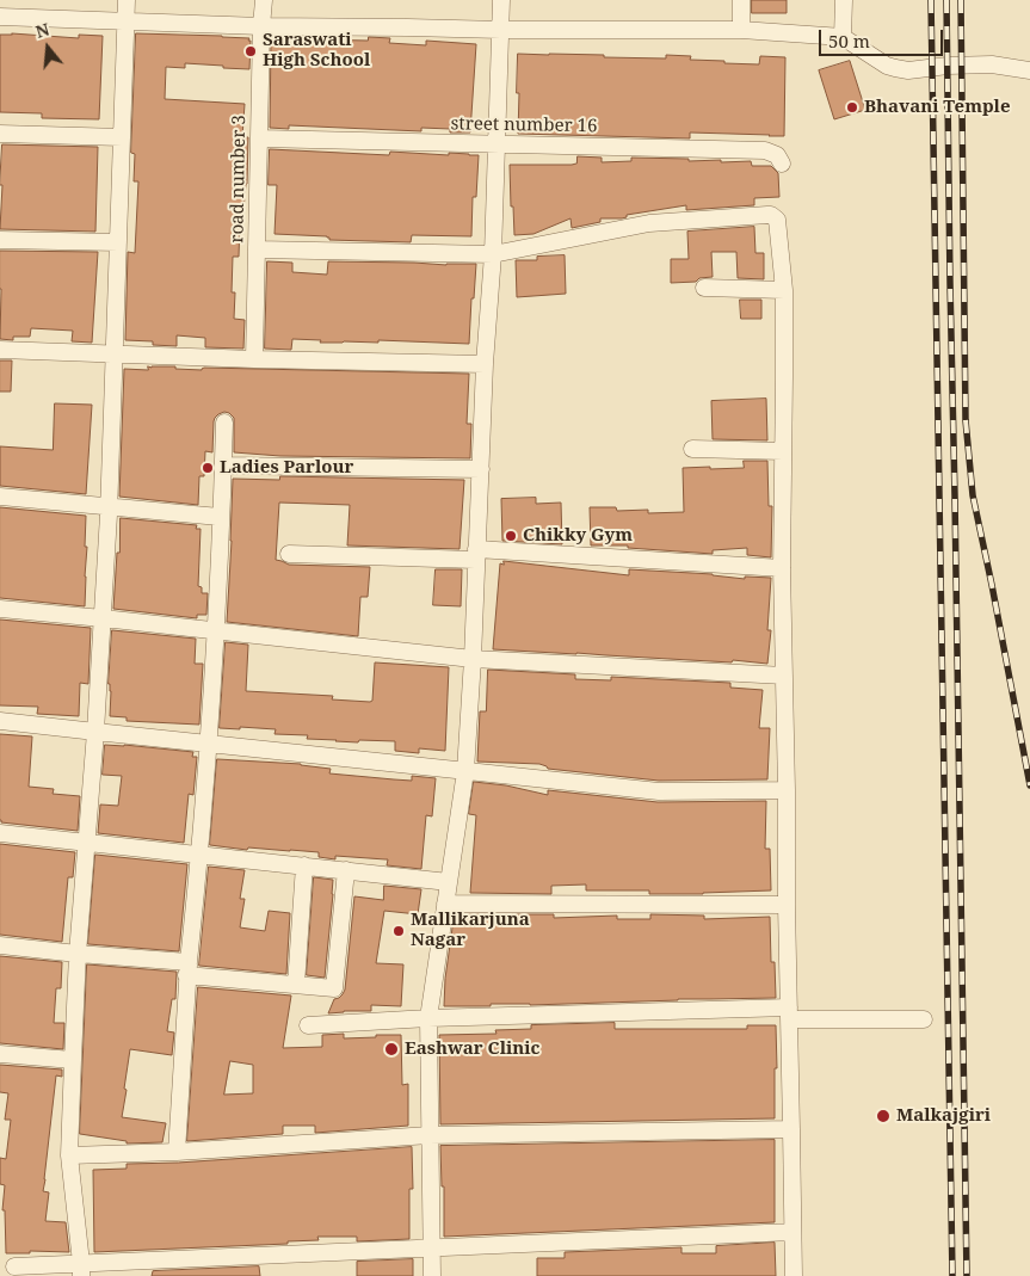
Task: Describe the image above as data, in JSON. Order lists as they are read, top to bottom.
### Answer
{
  "streets": {
    "street": ["street number 16", "road number 3"]
  },
  "crossings": [
    ["street number 16", "road number 3"]
  ],
  "places": [
    "Saraswati High School",
    "Bhavani Temple",
    "Ladies Parlour",
    "Chikky Gym",
    "Mallikarjuna Nagar",
    "Eashwar Clinic",
    "Malkajgiri"
  ],
  "scale_bar": "50 m",
  "north": "top"
}
